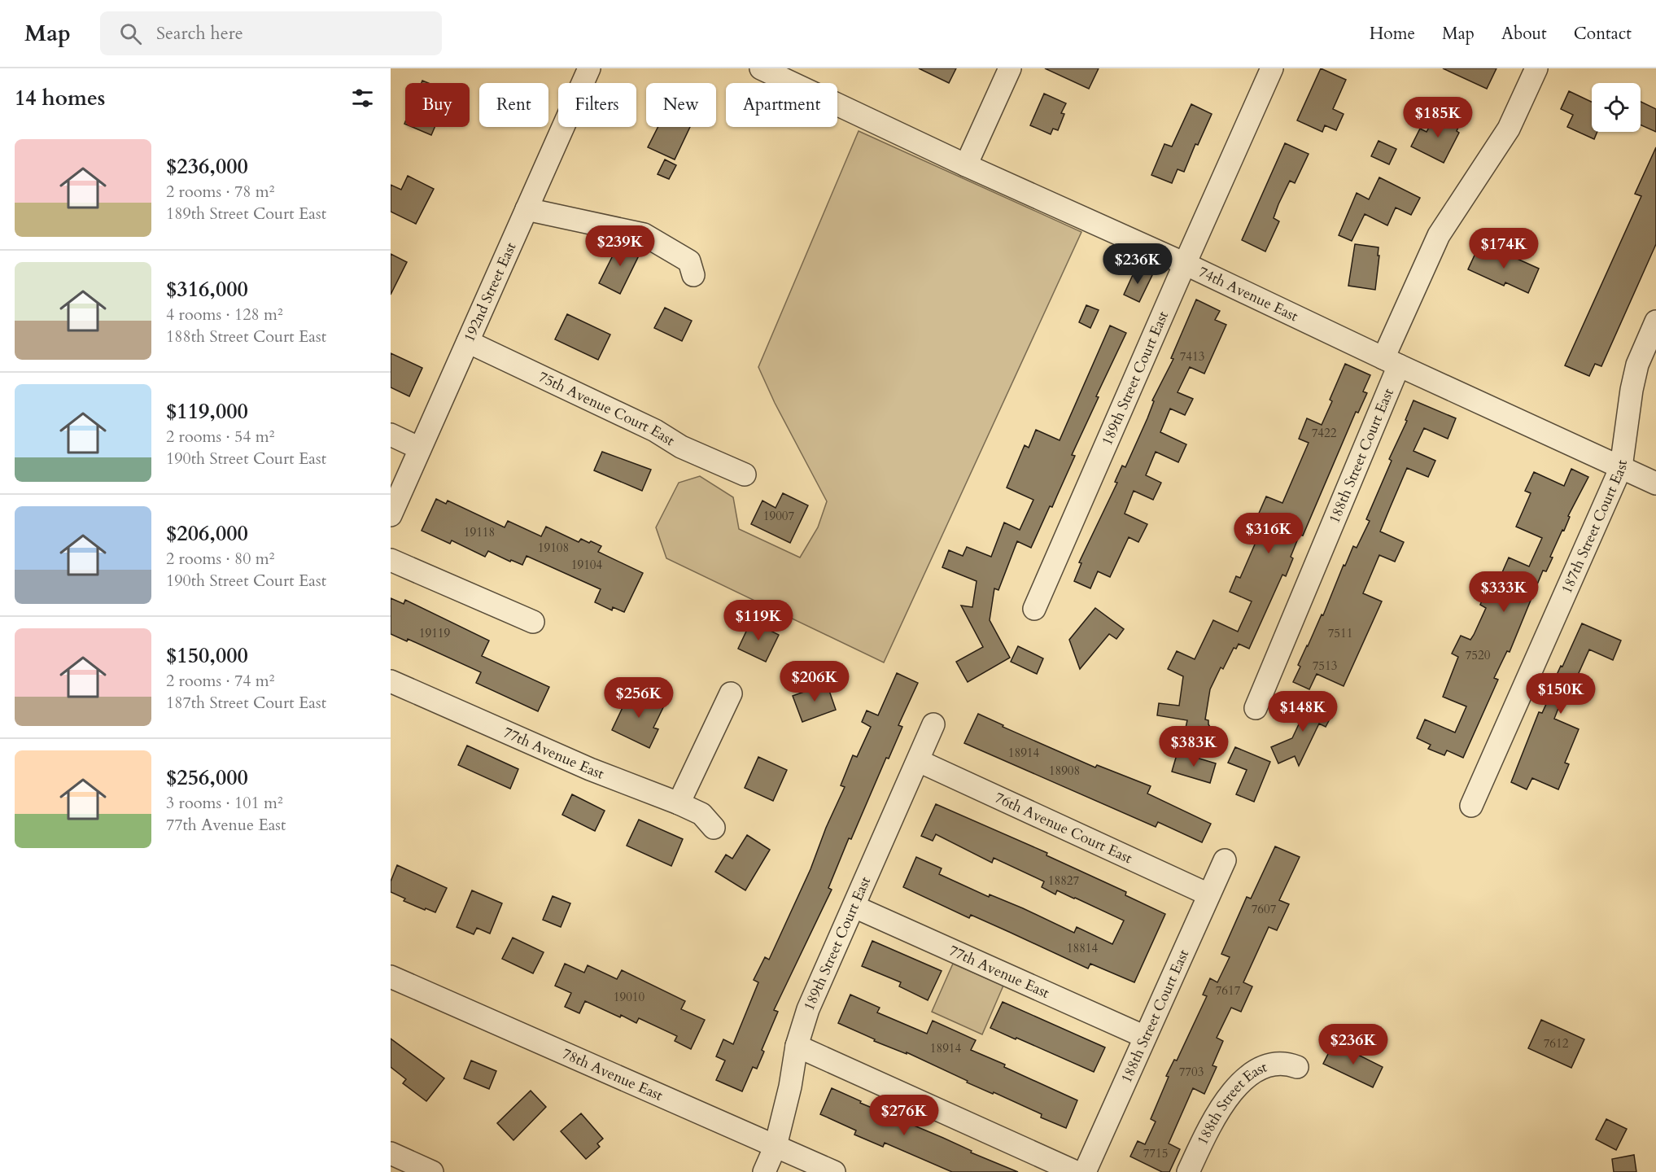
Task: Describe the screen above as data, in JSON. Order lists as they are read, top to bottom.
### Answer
{
  "streets": {
    "street": [
      "192nd Street East",
      "74th Avenue East",
      "189th Street Court East",
      "75th Avenue Court East",
      "188th Street Court East",
      "187th Street Court East",
      "77th Avenue East",
      "76th Avenue Court East",
      "78th Avenue East",
      "188th Street East"
    ]
  },
  "crossings": [
    ["192nd Street East", "75th Avenue Court East"],
    ["74th Avenue East", "189th Street Court East"],
    ["74th Avenue East", "188th Street Court East"],
    ["74th Avenue East", "187th Street Court East"],
    ["189th Street Court East", "77th Avenue East"],
    ["189th Street Court East", "76th Avenue Court East"],
    ["189th Street Court East", "78th Avenue East"],
    ["188th Street Court East", "77th Avenue East"],
    ["188th Street Court East", "76th Avenue Court East"]
  ],
  "house_numbers": [
    "7413",
    "7422",
    "19007",
    "19118",
    "19108",
    "19104",
    "19119",
    "7511",
    "7520",
    "7513",
    "18914",
    "18908",
    "18827",
    "7607",
    "18814",
    "7617",
    "19010",
    "7612",
    "18914",
    "7703",
    "7715"
  ],
  "page": {
    "header": "Map",
    "search": "Search here",
    "nav": [
      "Home",
      "Map",
      "About",
      "Contact"
    ],
    "heading": "14 homes",
    "chip": [
      "Buy",
      "Rent",
      "Filters",
      "New",
      "Apartment"
    ],
    "price": [
      "$185K",
      "$239K",
      "$174K",
      "$236K",
      "$316K",
      "$333K",
      "$119K",
      "$206K",
      "$150K",
      "$256K",
      "$148K",
      "$383K",
      "$236K",
      "$276K"
    ],
    "list": [
      {
        "name": "$236,000",
        "note": "2 rooms · 78 m² · 189th Street Court East"
      },
      {
        "name": "$316,000",
        "note": "4 rooms · 128 m² · 188th Street Court East"
      },
      {
        "name": "$119,000",
        "note": "2 rooms · 54 m² · 190th Street Court East"
      },
      {
        "name": "$206,000",
        "note": "2 rooms · 80 m² · 190th Street Court East"
      },
      {
        "name": "$150,000",
        "note": "2 rooms · 74 m² · 187th Street Court East"
      },
      {
        "name": "$256,000",
        "note": "3 rooms · 101 m² · 77th Avenue East"
      }
    ]
  }
}
